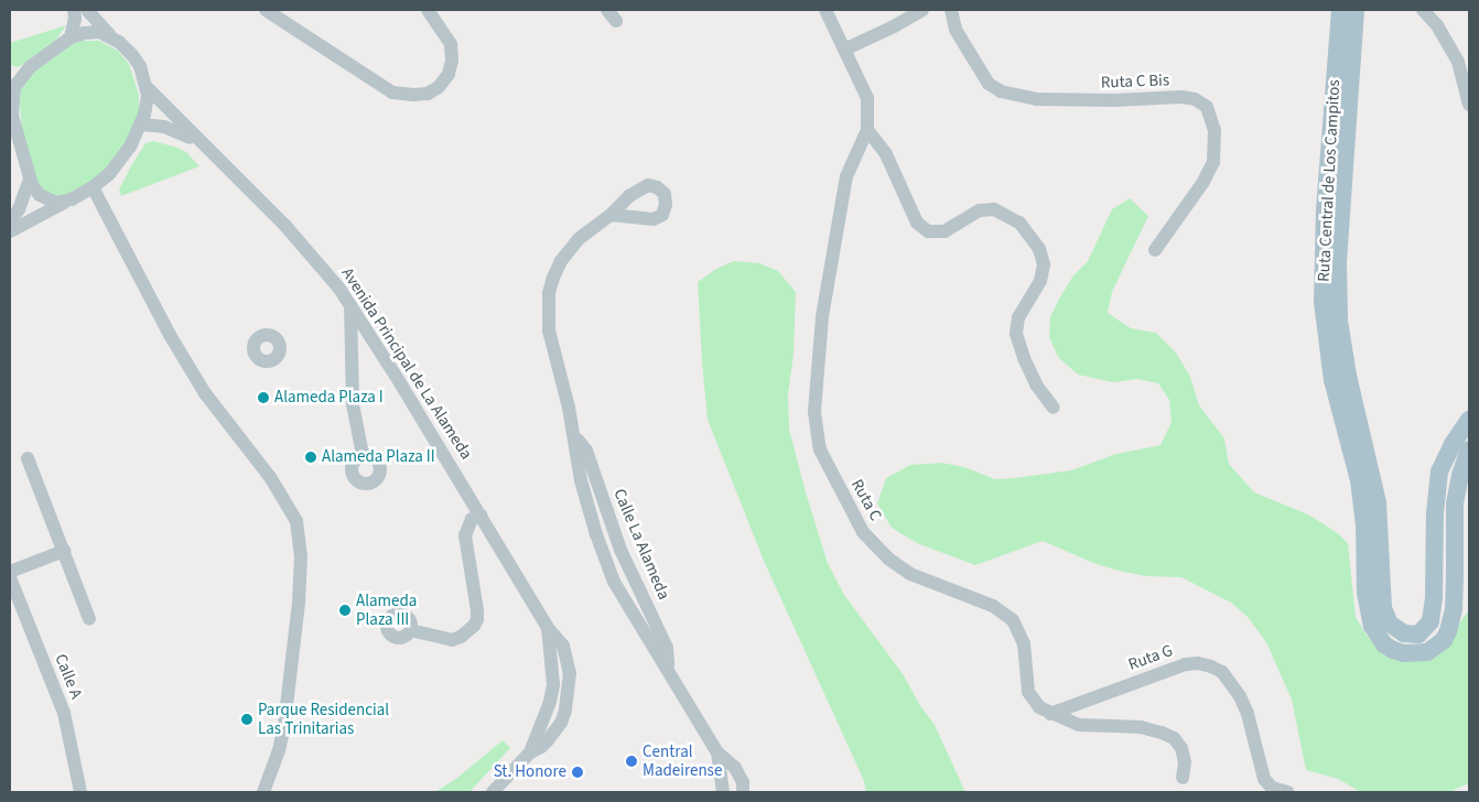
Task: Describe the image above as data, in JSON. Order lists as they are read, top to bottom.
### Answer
{
  "streets": {
    "main road": ["Ruta Central de Los Campitos"],
    "street": [
      "Ruta C Bis",
      "Avenida Principal de La Alameda",
      "Ruta C",
      "Calle La Alameda",
      "Ruta G",
      "Calle A"
    ]
  },
  "crossings": [
    ["Ruta C", "Ruta G"]
  ],
  "places": [
    "Alameda Plaza I",
    "Alameda Plaza II",
    "Alameda Plaza III",
    "Parque Residencial Las Trinitarias",
    "Central Madeirense",
    "St. Honore"
  ]
}
